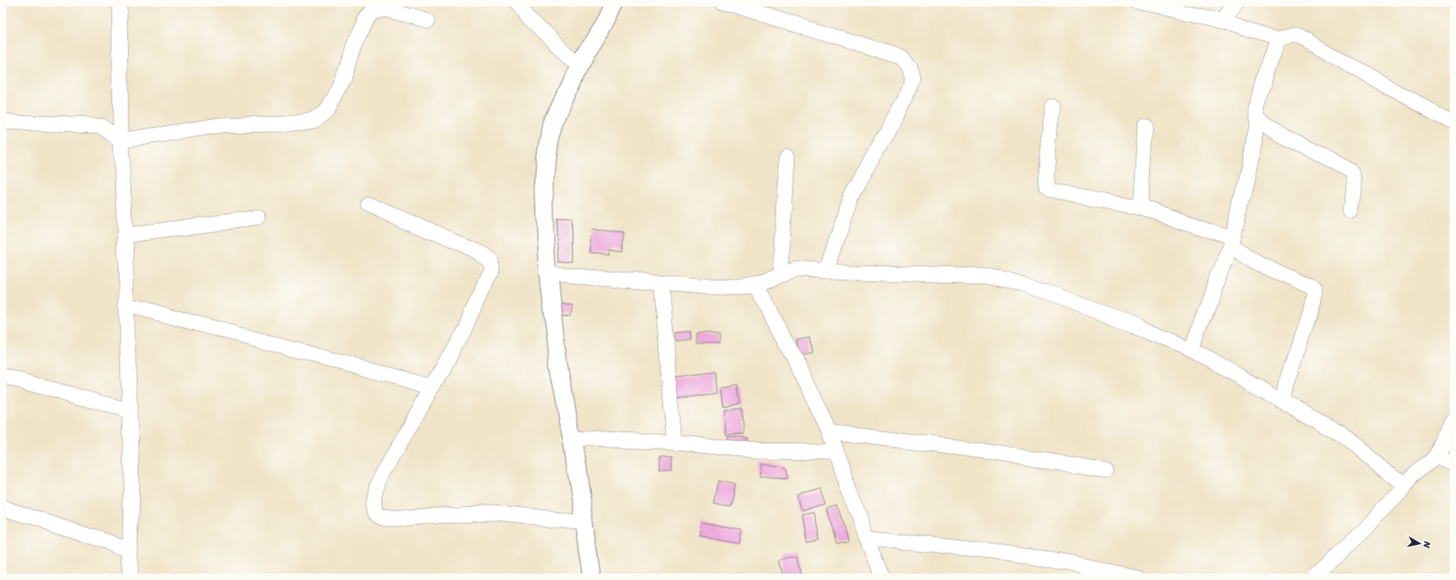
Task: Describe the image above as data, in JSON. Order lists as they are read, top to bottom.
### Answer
{
  "north": "right"
}
